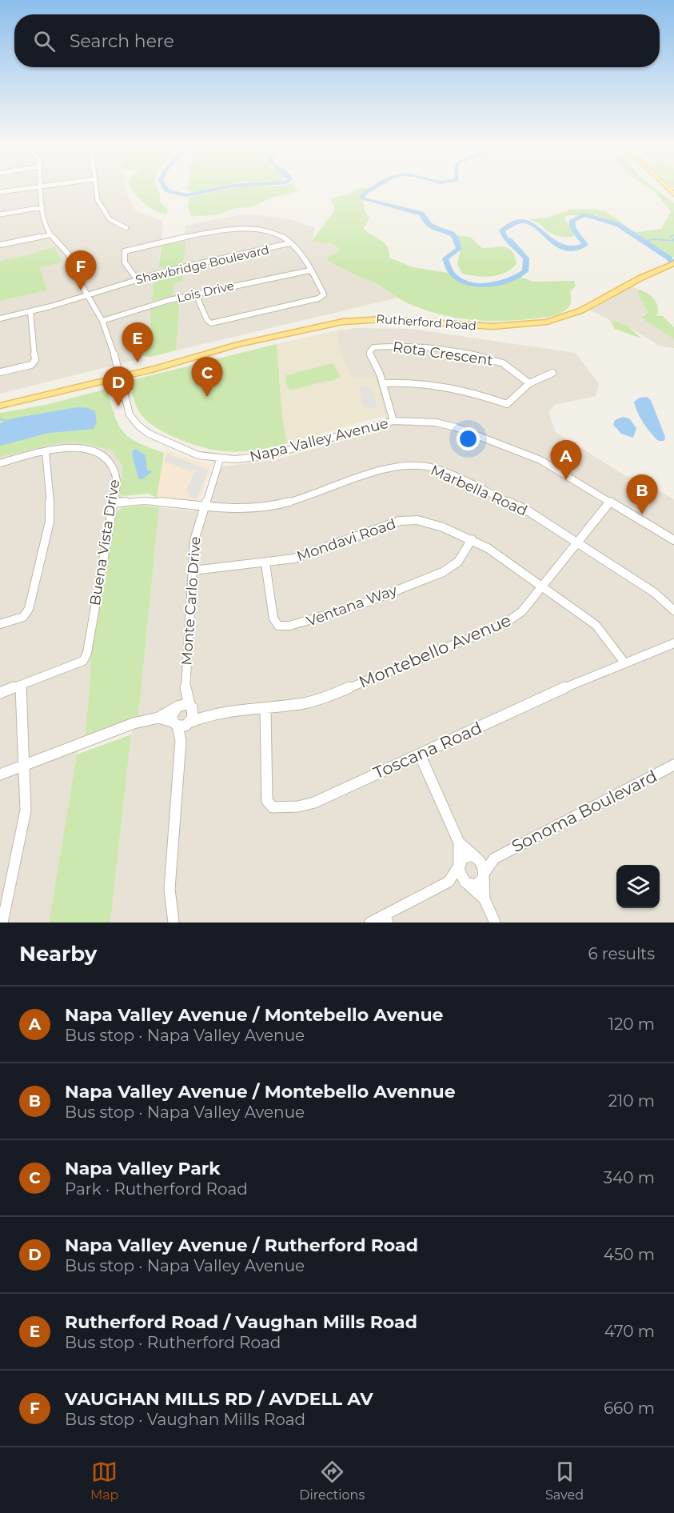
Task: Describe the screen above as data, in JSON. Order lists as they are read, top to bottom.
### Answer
{
  "streets": {
    "main road": ["Rutherford Road"],
    "street": [
      "Shawbridge Boulevard",
      "Lois Drive",
      "Rota Crescent",
      "Napa Valley Avenue",
      "Marbella Road",
      "Mondavi Road",
      "Buena Vista Drive",
      "Monte Carlo Drive",
      "Ventana Way",
      "Montebello Avenue",
      "Toscana Road",
      "Sonoma Boulevard"
    ]
  },
  "crossings": [
    ["Shawbridge Boulevard", "Napa Valley Avenue"],
    ["Lois Drive", "Napa Valley Avenue"],
    ["Rutherford Road", "Napa Valley Avenue"],
    ["Rota Crescent", "Napa Valley Avenue"],
    ["Napa Valley Avenue", "Monte Carlo Drive"],
    ["Napa Valley Avenue", "Montebello Avenue"],
    ["Marbella Road", "Buena Vista Drive"],
    ["Marbella Road", "Monte Carlo Drive"],
    ["Marbella Road", "Montebello Avenue"],
    ["Mondavi Road", "Monte Carlo Drive"],
    ["Mondavi Road", "Ventana Way"],
    ["Mondavi Road", "Montebello Avenue"],
    ["Mondavi Road", "Toscana Road"],
    ["Monte Carlo Drive", "Montebello Avenue"],
    ["Montebello Avenue", "Toscana Road"]
  ],
  "page": {
    "search": "Search here",
    "pins": [
      "F",
      "E",
      "C",
      "D",
      "A",
      "B"
    ],
    "heading": ["Nearby", "6 results"],
    "list": [
      {
        "mark": "A",
        "name": "Napa Valley Avenue / Montebello Avenue",
        "note": "Bus stop · Napa Valley Avenue",
        "value": "120 m"
      },
      {
        "mark": "B",
        "name": "Napa Valley Avenue / Montebello Avennue",
        "note": "Bus stop · Napa Valley Avenue",
        "value": "210 m"
      },
      {
        "mark": "C",
        "name": "Napa Valley Park",
        "note": "Park · Rutherford Road",
        "value": "340 m"
      },
      {
        "mark": "D",
        "name": "Napa Valley Avenue / Rutherford Road",
        "note": "Bus stop · Napa Valley Avenue",
        "value": "450 m"
      },
      {
        "mark": "E",
        "name": "Rutherford Road / Vaughan Mills Road",
        "note": "Bus stop · Rutherford Road",
        "value": "470 m"
      },
      {
        "mark": "F",
        "name": "VAUGHAN MILLS RD / AVDELL AV",
        "note": "Bus stop · Vaughan Mills Road",
        "value": "660 m"
      }
    ],
    "nav": ["Map", "Directions", "Saved"]
  }
}
